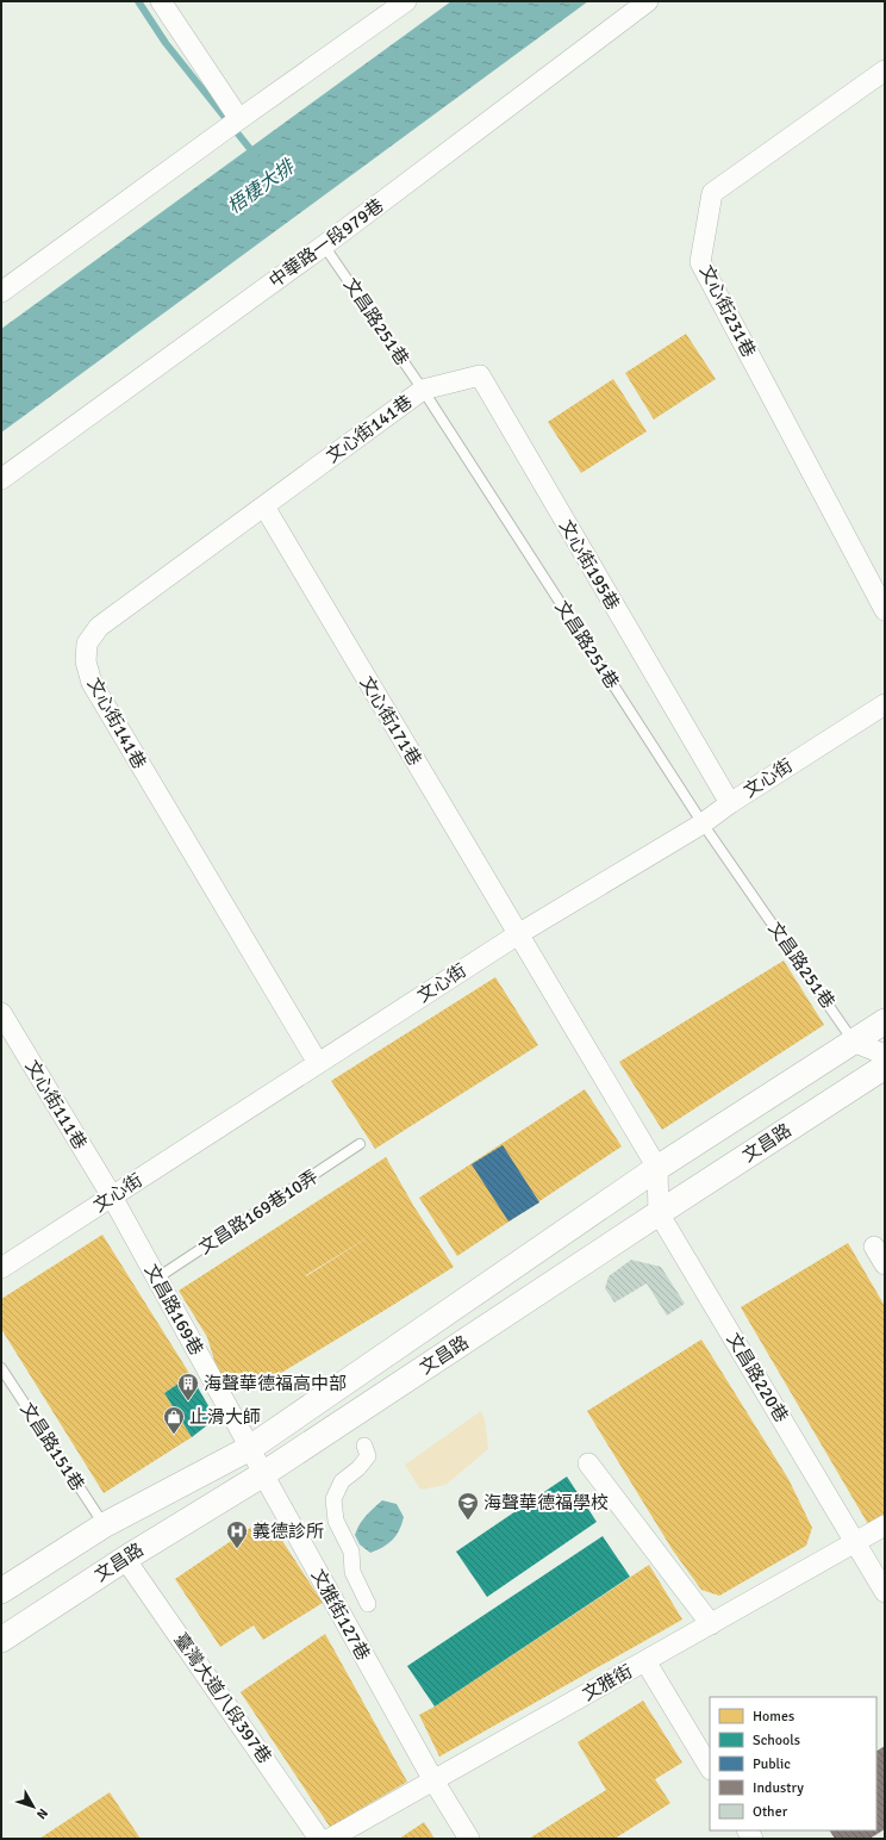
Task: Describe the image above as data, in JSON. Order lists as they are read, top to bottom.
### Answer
{
  "streets": {
    "street": [
      "中華路一段979巷",
      "文心街231巷",
      "文心街141巷",
      "文心街195巷",
      "文心街171巷",
      "文心街",
      "文心街111巷",
      "文昌路",
      "文昌路169巷",
      "文昌路220巷",
      "文雅街127巷",
      "文雅街",
      "臺灣大道八段397巷"
    ],
    "lane": ["文昌路251巷", "文昌路169巷10弄", "文昌路151巷"]
  },
  "crossings": [
    ["中華路一段979巷", "文昌路251巷"],
    ["文昌路251巷", "文心街141巷"],
    ["文昌路251巷", "文心街195巷"],
    ["文昌路251巷", "文心街"],
    ["文昌路251巷", "文昌路"],
    ["文心街141巷", "文心街195巷"],
    ["文心街141巷", "文心街171巷"],
    ["文心街141巷", "文心街"],
    ["文心街195巷", "文心街"],
    ["文心街171巷", "文心街"],
    ["文心街171巷", "文昌路"],
    ["文心街", "文心街111巷"],
    ["文心街", "文昌路169巷"],
    ["文心街111巷", "文昌路169巷"],
    ["文昌路", "文昌路169巷"],
    ["文昌路", "文昌路220巷"],
    ["文昌路", "文昌路151巷"],
    ["文昌路", "文雅街127巷"],
    ["文昌路", "臺灣大道八段397巷"],
    ["文昌路169巷10弄", "文昌路169巷"],
    ["文昌路169巷", "文雅街127巷"],
    ["文昌路220巷", "文雅街"],
    ["文雅街127巷", "文雅街"]
  ],
  "water": ["梧棲大排"],
  "places": {
    "building": ["海聲華德福高中部"],
    "shop": ["止滑大師"],
    "school or university": ["海聲華德福學校"],
    "hospital": ["義德診所"]
  },
  "legend": [
    "Homes",
    "Schools",
    "Public",
    "Industry",
    "Other"
  ],
  "north": "bottom right"
}
